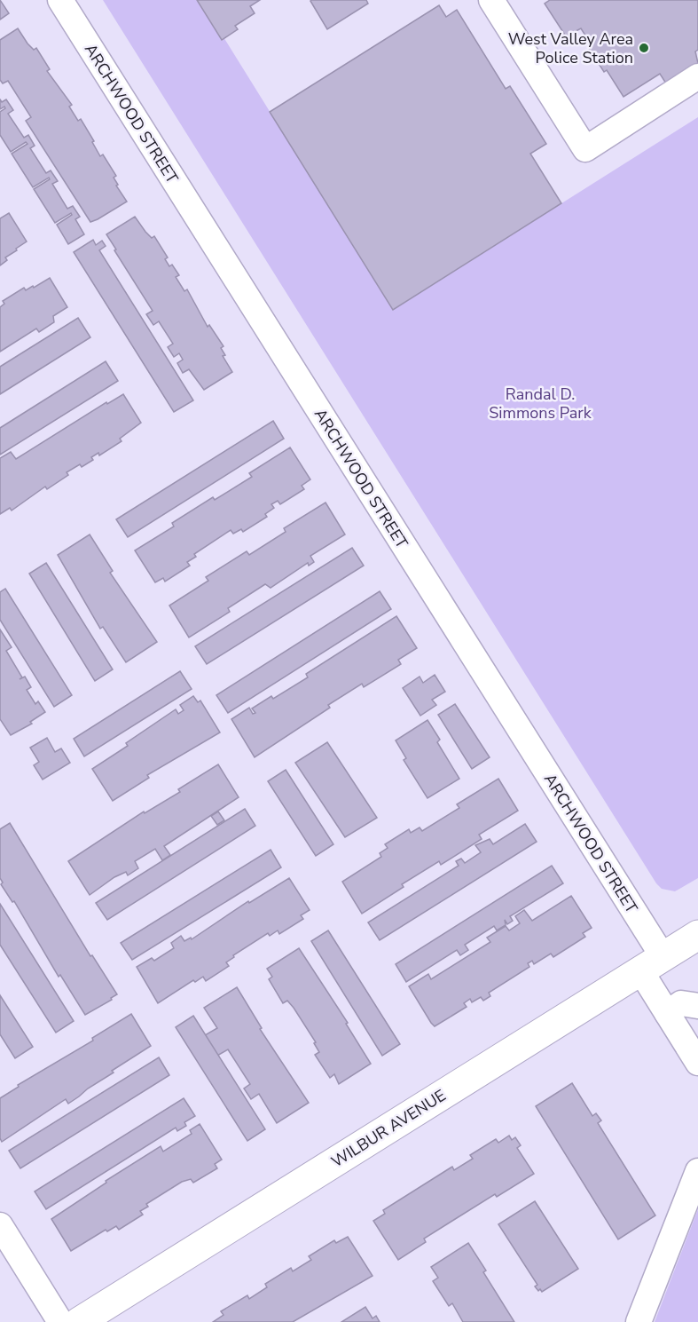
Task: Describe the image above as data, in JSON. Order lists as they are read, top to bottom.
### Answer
{
  "streets": {
    "main road": ["WILBUR AVENUE"],
    "street": ["ARCHWOOD STREET"]
  },
  "crossings": [
    ["ARCHWOOD STREET", "WILBUR AVENUE"]
  ],
  "parks": ["Randal D. Simmons Park"],
  "places": ["West Valley Area Police Station"]
}
